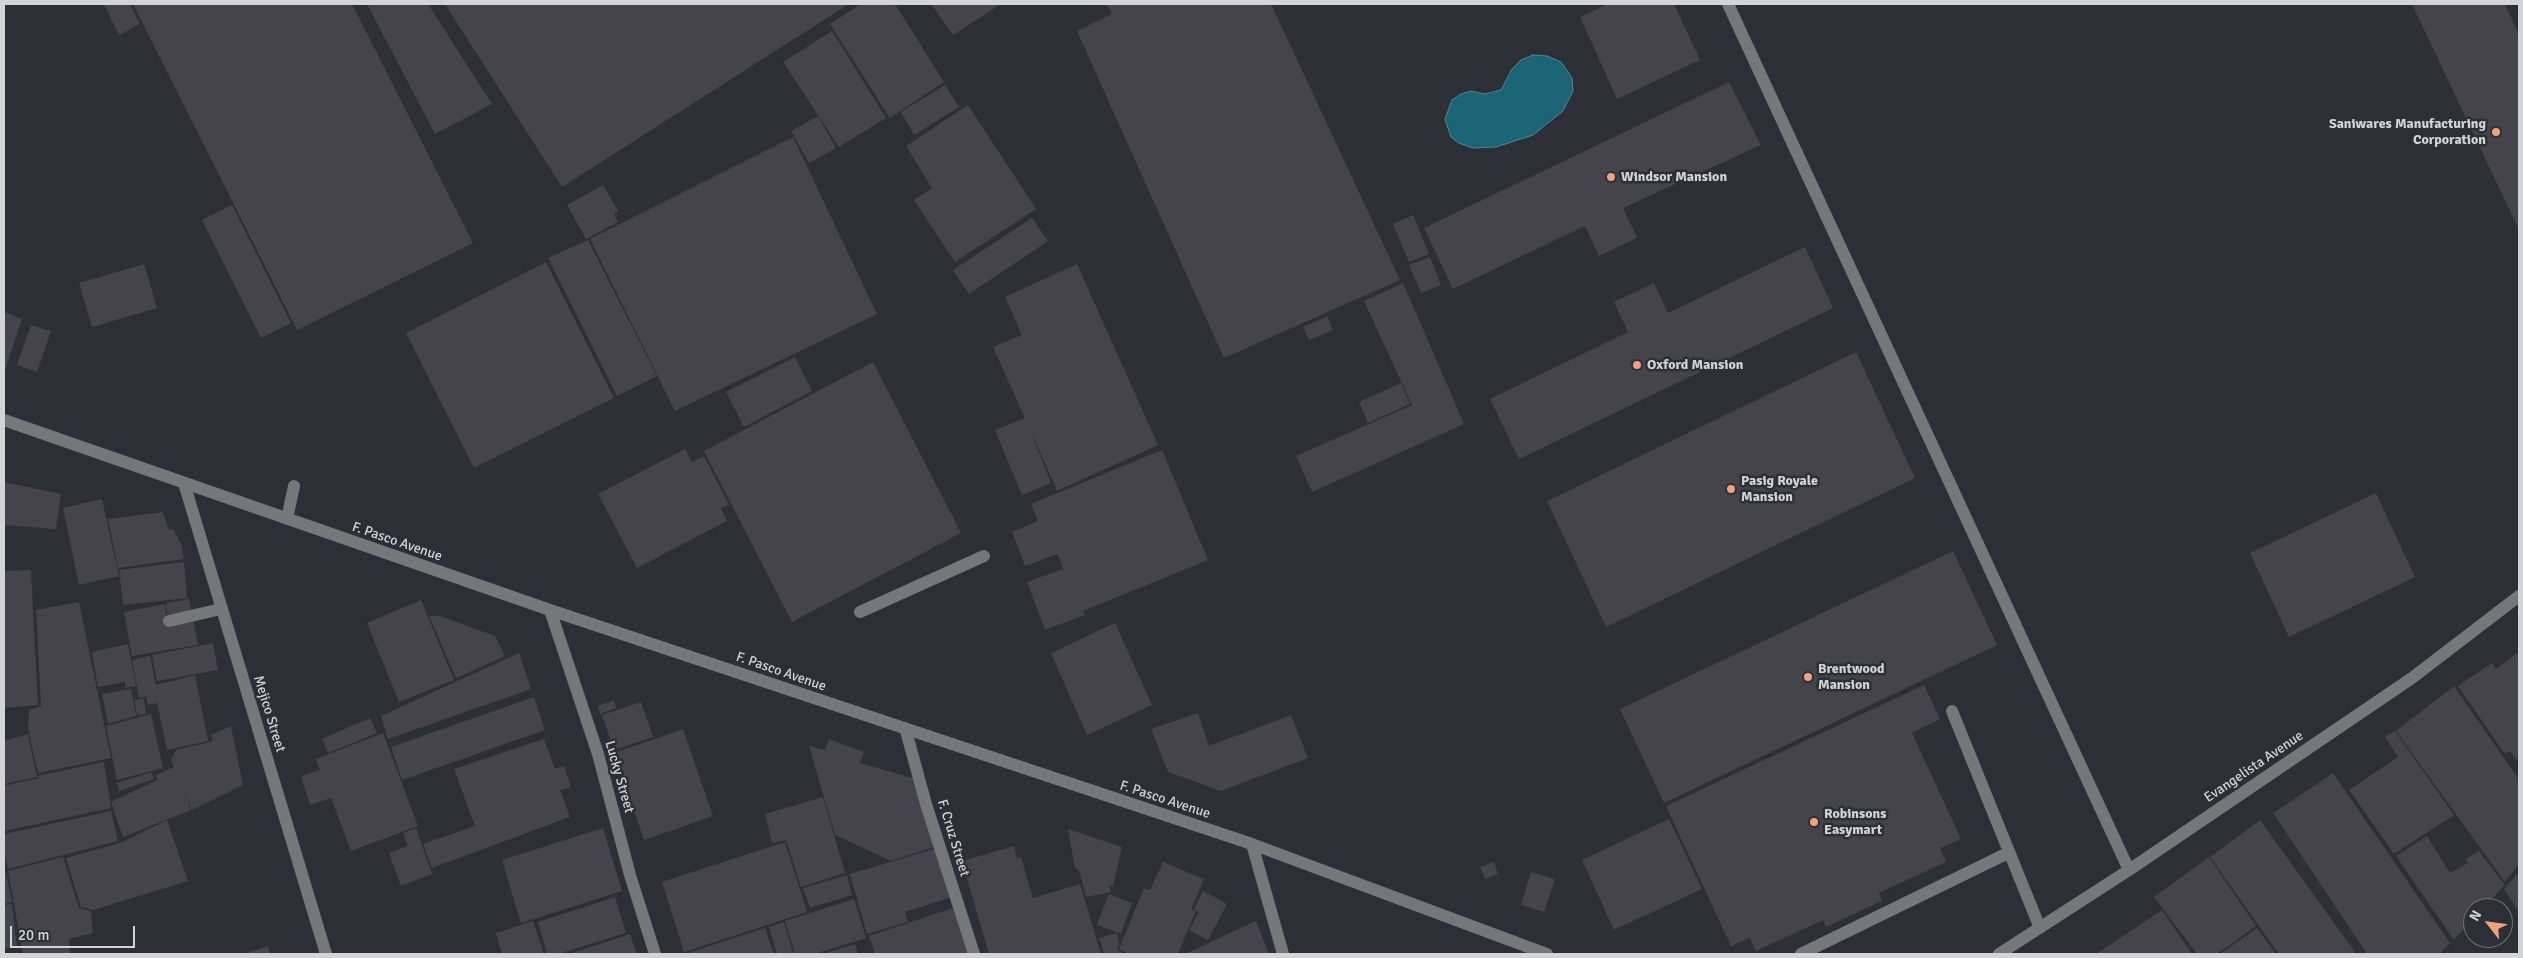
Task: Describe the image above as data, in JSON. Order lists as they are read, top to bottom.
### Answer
{
  "streets": {
    "street": [
      "F. Pasco Avenue",
      "Mejico Street",
      "Evangelista Avenue",
      "Lucky Street",
      "F. Cruz Street"
    ]
  },
  "crossings": [
    ["F. Pasco Avenue", "Mejico Street"],
    ["F. Pasco Avenue", "Lucky Street"],
    ["F. Pasco Avenue", "F. Cruz Street"]
  ],
  "places": [
    "Saniwares Manufacturing Corporation",
    "Windsor Mansion",
    "Oxford Mansion",
    "Pasig Royale Mansion",
    "Brentwood Mansion",
    "Robinsons Easymart"
  ],
  "scale_bar": "20 m",
  "north": "top left"
}
